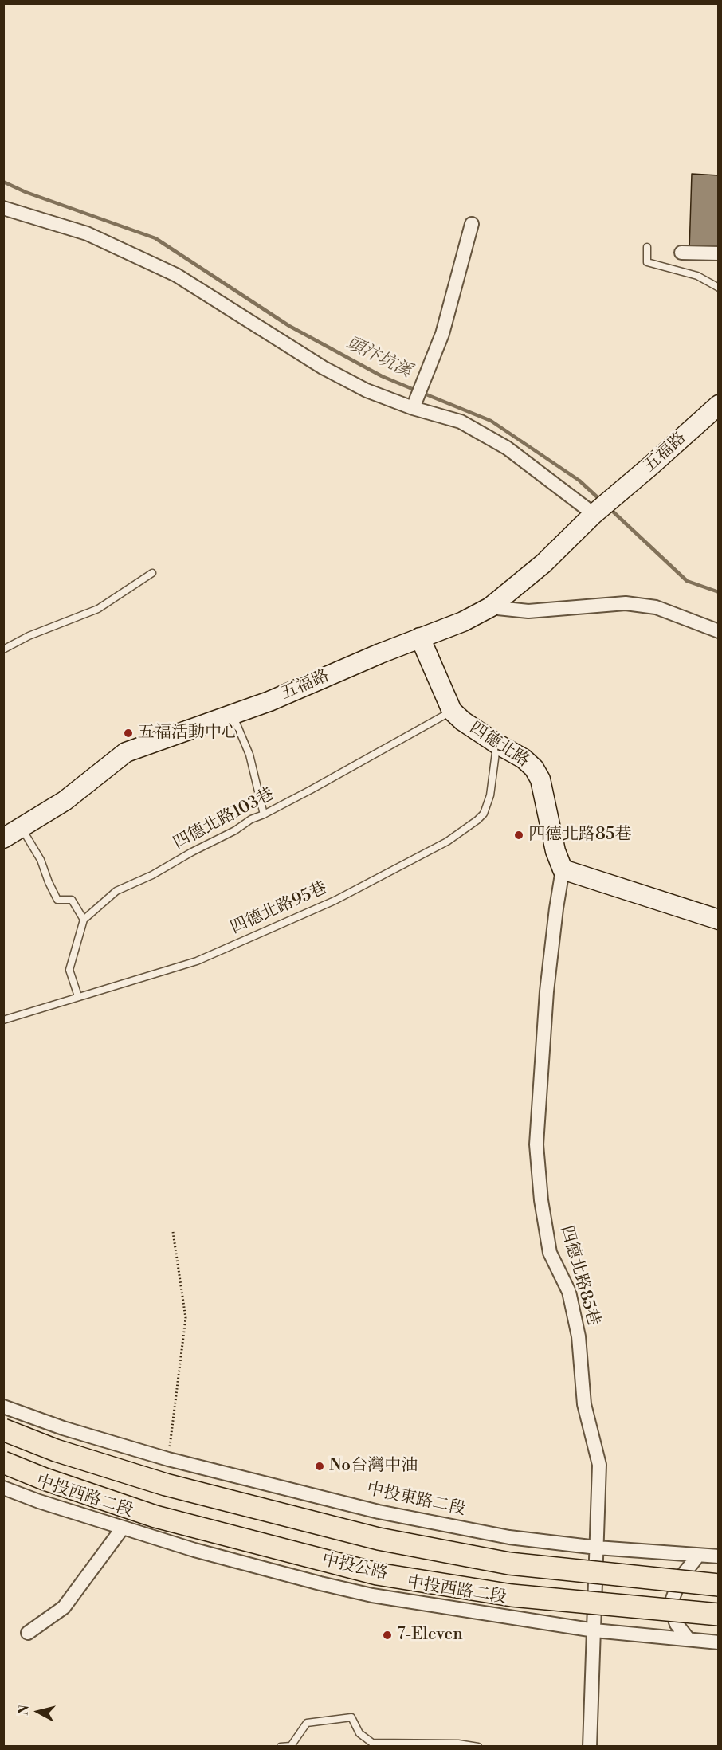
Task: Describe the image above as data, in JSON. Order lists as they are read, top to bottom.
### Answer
{
  "streets": {
    "main road": ["中投公路"],
    "street": [
      "五福路",
      "四德北路",
      "四德北路85巷",
      "中投西路二段",
      "中投東路二段"
    ],
    "lane": ["四德北路103巷", "四德北路95巷"]
  },
  "crossings": [
    ["五福路", "四德北路"],
    ["四德北路", "四德北路103巷"],
    ["四德北路", "四德北路95巷"],
    ["四德北路", "四德北路85巷"],
    ["四德北路85巷", "中投西路二段"],
    ["四德北路85巷", "中投東路二段"]
  ],
  "water": ["頭汴坑溪"],
  "places": [
    "五福活動中心",
    "四德北路85巷",
    "No台灣中油",
    "7-Eleven"
  ],
  "north": "left"
}
